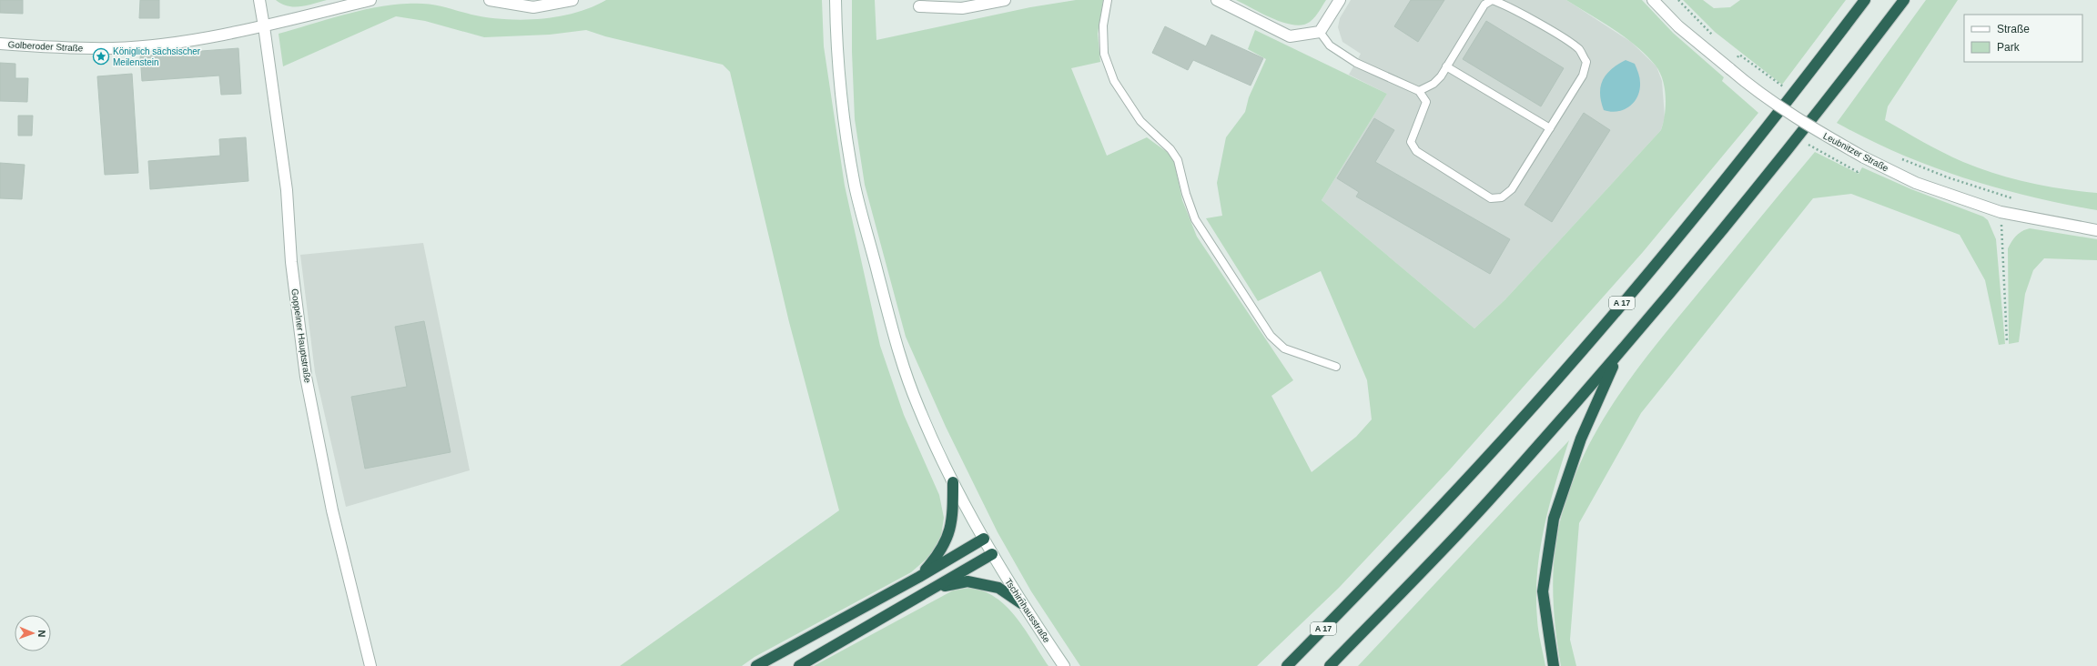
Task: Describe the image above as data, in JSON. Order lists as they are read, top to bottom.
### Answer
{
  "streets": {
    "highway": ["A 17"],
    "street": [
      "Golberoder Straße",
      "Leubnitzer Straße",
      "Goppelner Hauptstraße",
      "Tschirnhausstraße"
    ]
  },
  "crossings": [
    ["Golberoder Straße", "Goppelner Hauptstraße"]
  ],
  "places": {
    "place": ["Königlich sächsischer Meilenstein"]
  },
  "legend": ["Straße", "Park"],
  "north": "right"
}
